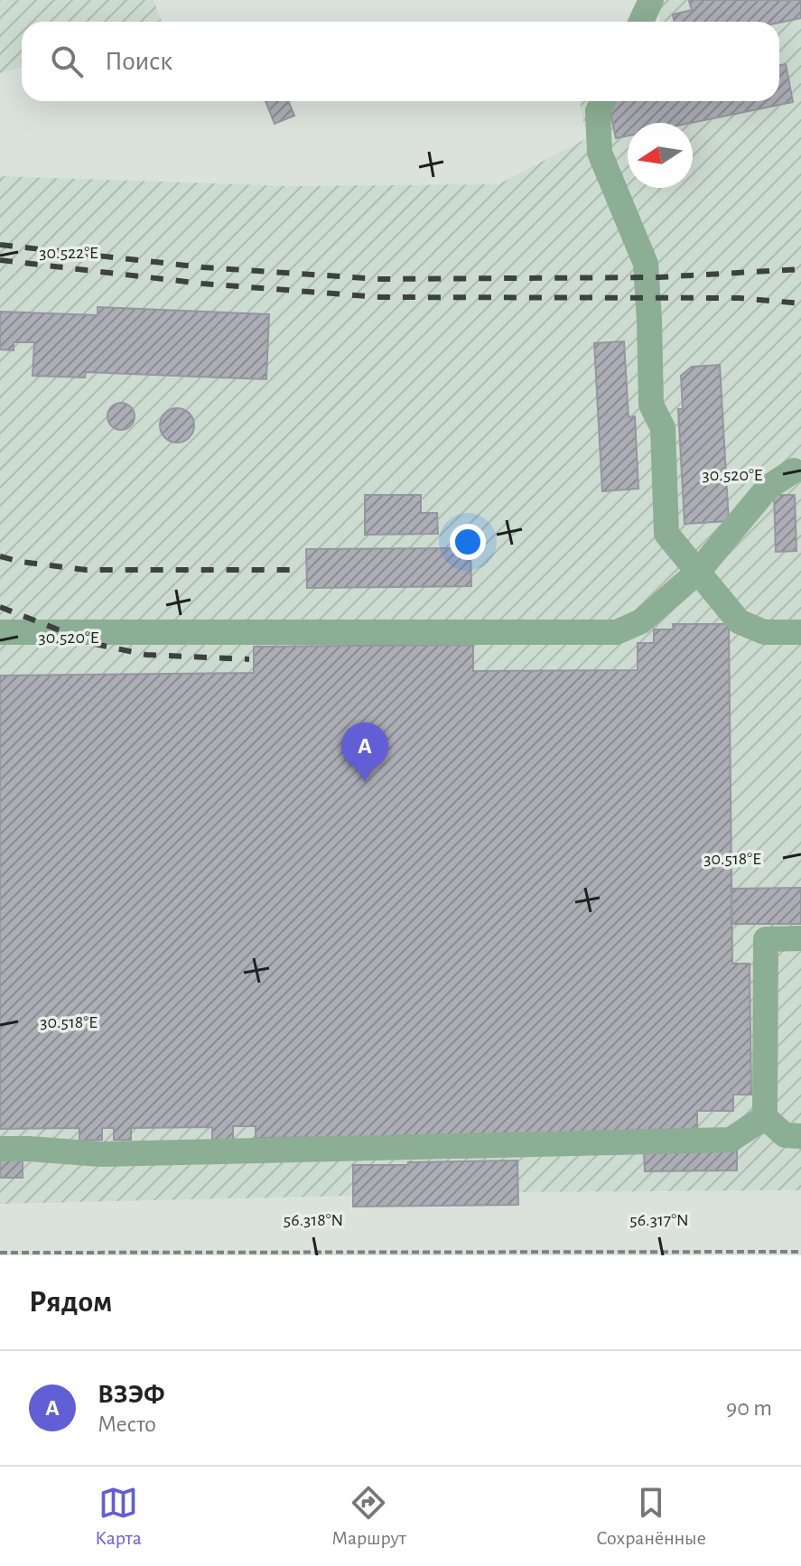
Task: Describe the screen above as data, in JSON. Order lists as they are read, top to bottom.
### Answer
{
  "north": "left",
  "page": {
    "search": "Поиск",
    "pins": "A",
    "heading": "Рядом",
    "list": [
      {
        "mark": "A",
        "name": "ВЗЭФ",
        "note": "Место",
        "value": "90 m"
      }
    ],
    "nav": ["Карта", "Маршрут", "Сохранённые"]
  },
  "coordinates": [
    "30.522°E",
    "30.520°E",
    "30.518°E",
    "56.318°N",
    "56.317°N"
  ]
}
